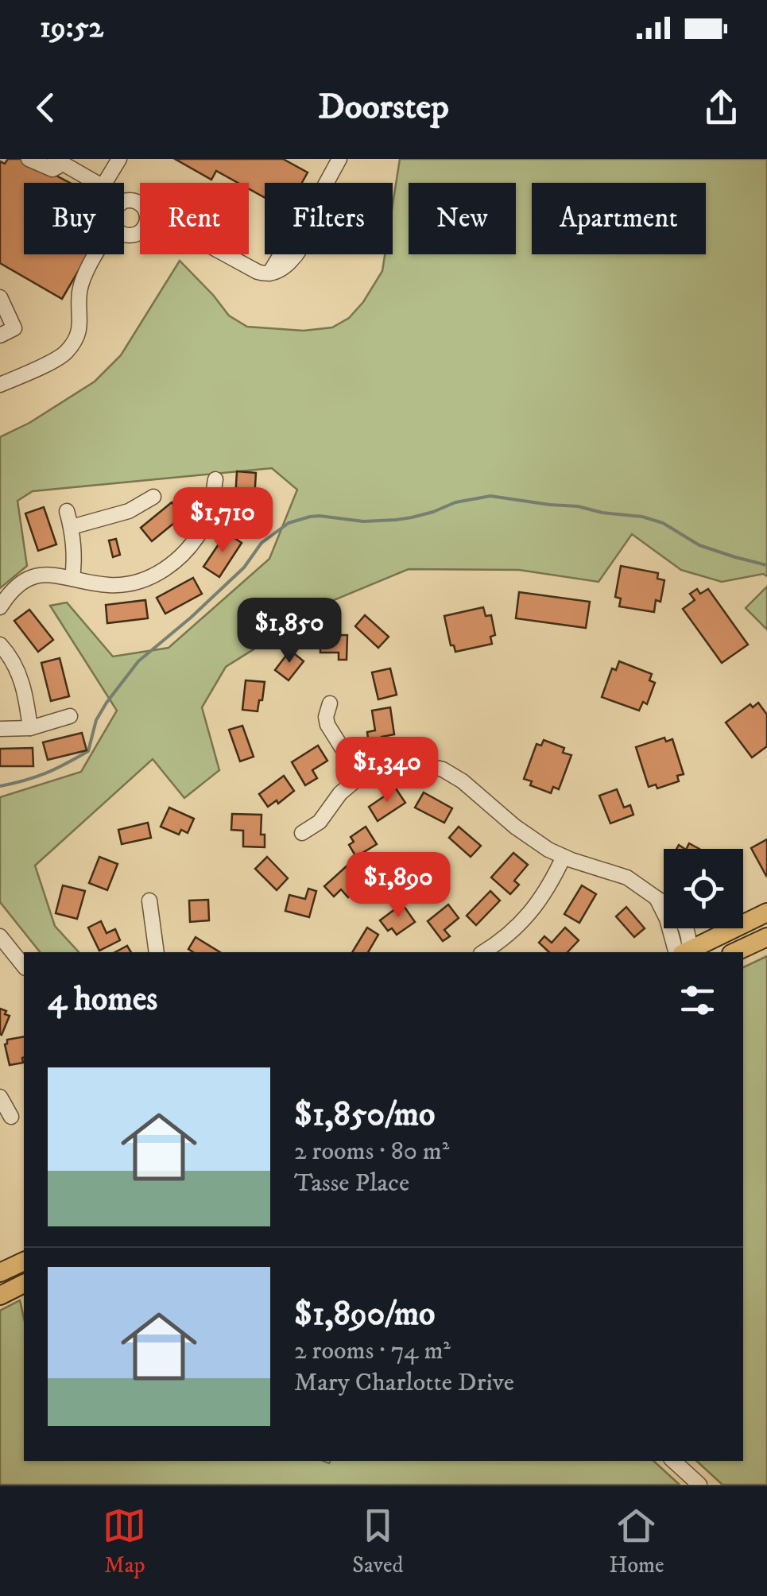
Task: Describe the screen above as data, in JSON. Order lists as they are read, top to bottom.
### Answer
{
  "page": {
    "status": "19:52",
    "header": "Doorstep",
    "chip": [
      "Buy",
      "Rent",
      "Filters",
      "New",
      "Apartment"
    ],
    "price": [
      "$1,710",
      "$1,850",
      "$1,340",
      "$1,890"
    ],
    "heading": "4 homes",
    "list": [
      {
        "name": "$1,850/mo",
        "note": "2 rooms · 80 m² · Tasse Place"
      },
      {
        "name": "$1,890/mo",
        "note": "2 rooms · 74 m² · Mary Charlotte Drive"
      }
    ],
    "tabs": ["Map", "Saved", "Home"]
  }
}
